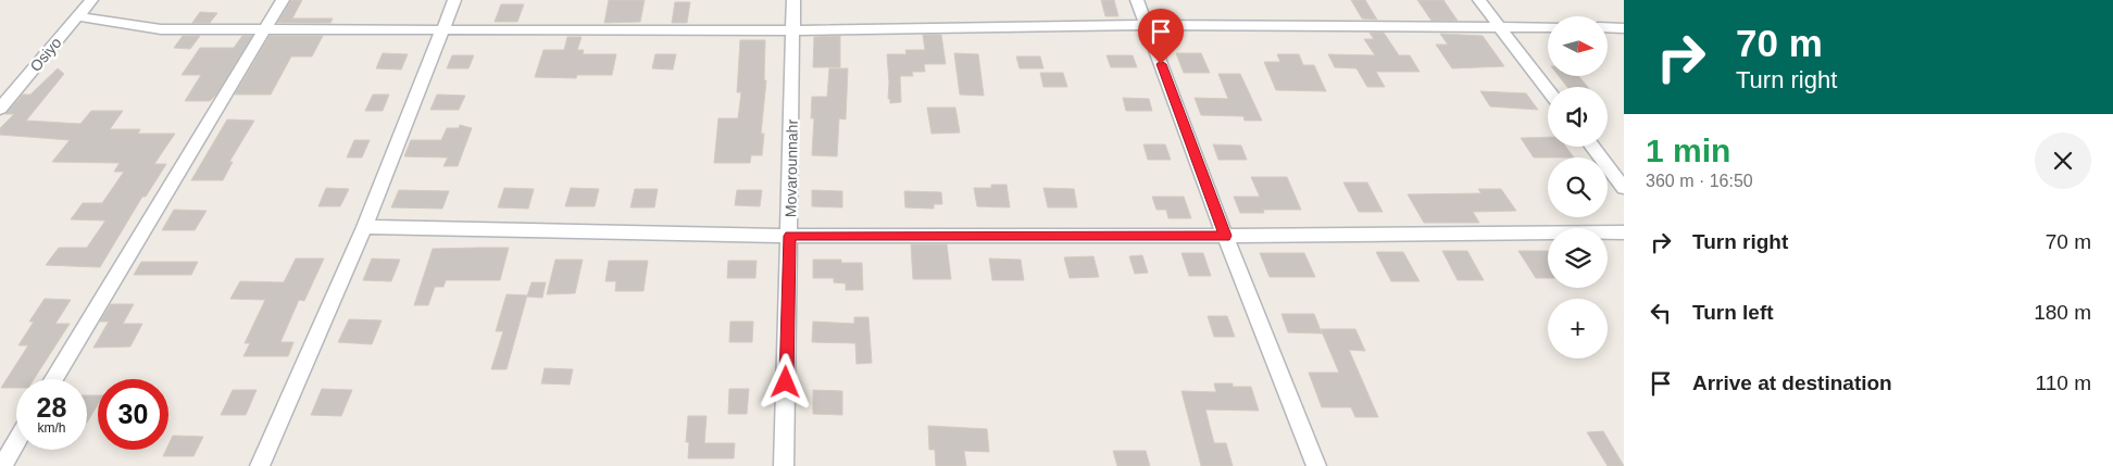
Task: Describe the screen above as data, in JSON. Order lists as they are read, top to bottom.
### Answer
{
  "streets": {
    "street": ["Osiyo", "Movarounnahr"]
  },
  "north": "right",
  "page": {
    "turn": ["70 m", "Turn right"],
    "map_buttons": "+",
    "heading": ["1 min", "360 m · 16:50"],
    "list": [
      {
        "name": "Turn right",
        "value": "70 m"
      },
      {
        "name": "Turn left",
        "value": "180 m"
      },
      {
        "name": "Arrive at destination",
        "value": "110 m"
      }
    ],
    "speed": "28 km/h",
    "limit": "30"
  }
}
